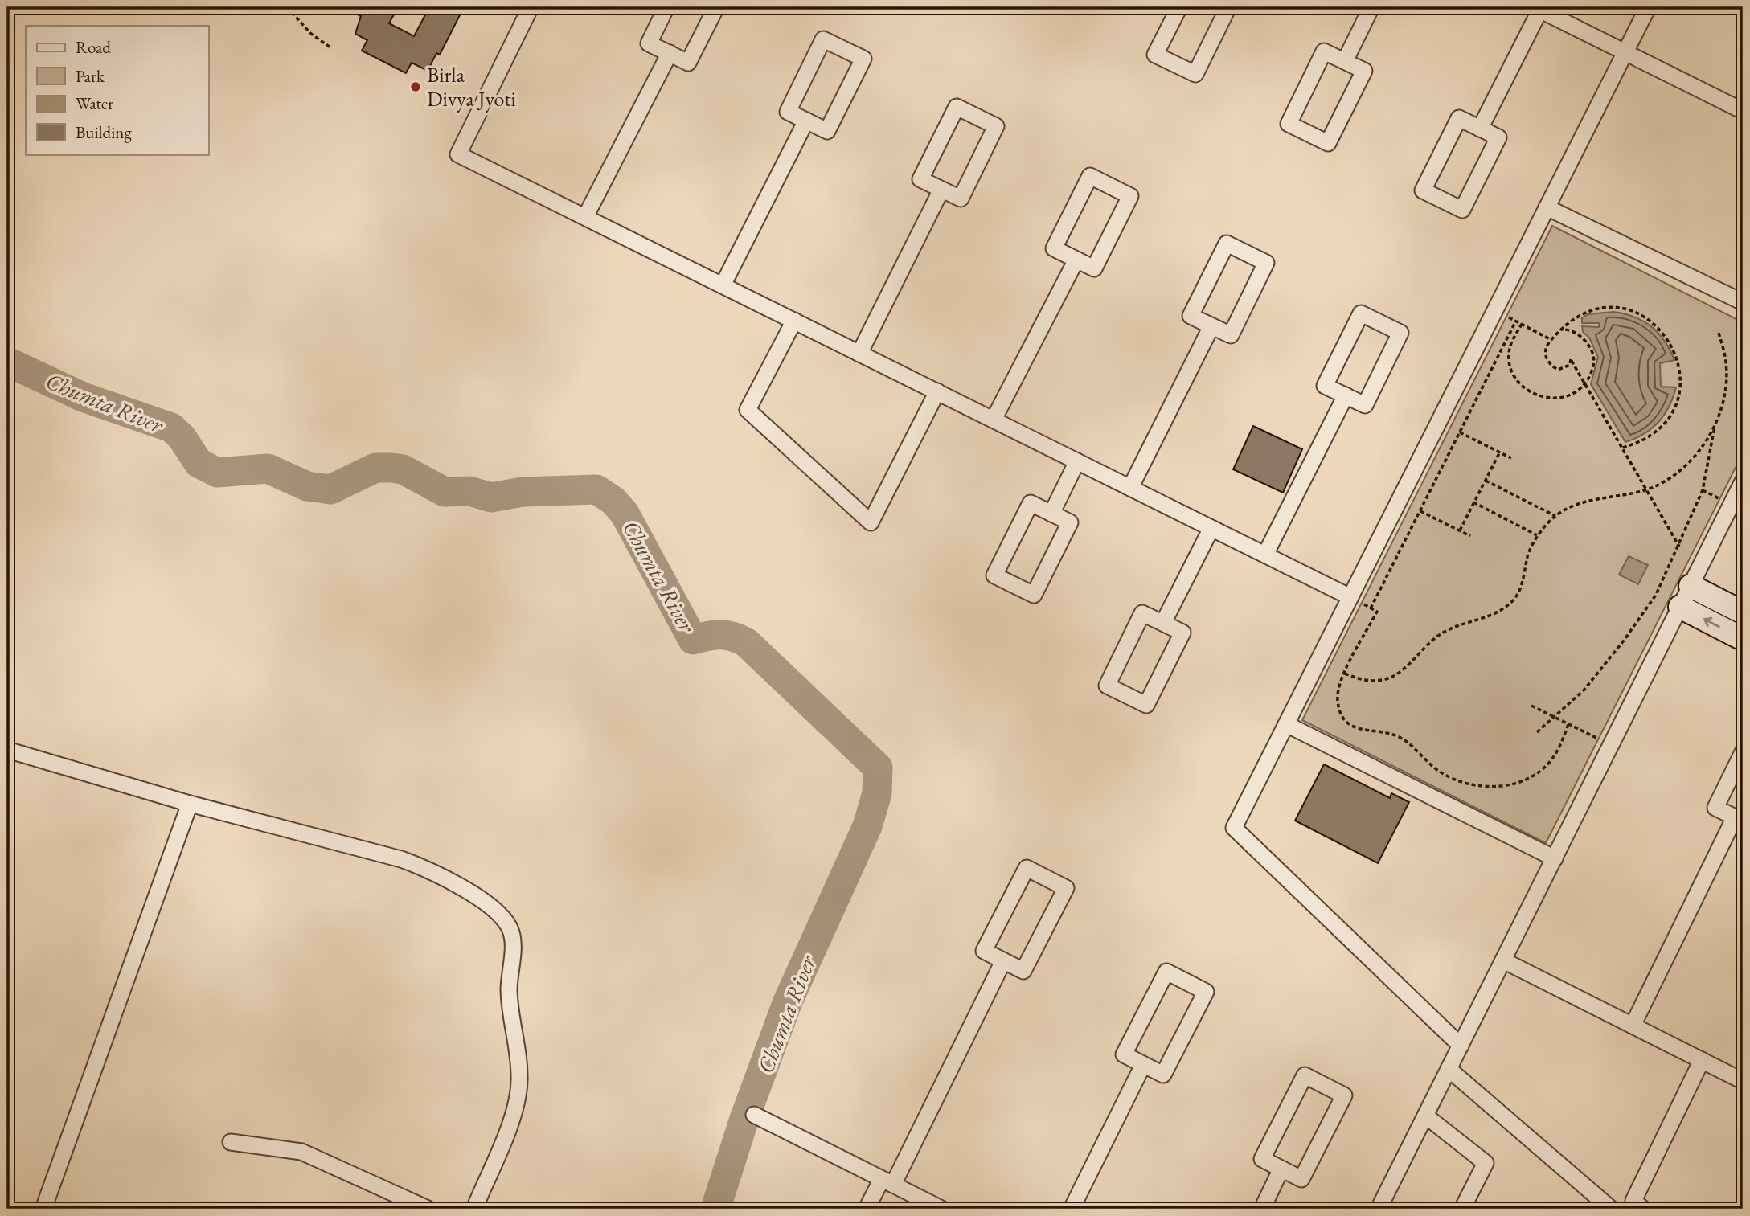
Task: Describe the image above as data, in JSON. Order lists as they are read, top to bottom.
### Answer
{
  "water": ["Chumta River"],
  "places": ["Birla Divya Jyoti"],
  "legend": [
    "Road",
    "Park",
    "Water",
    "Building"
  ]
}
